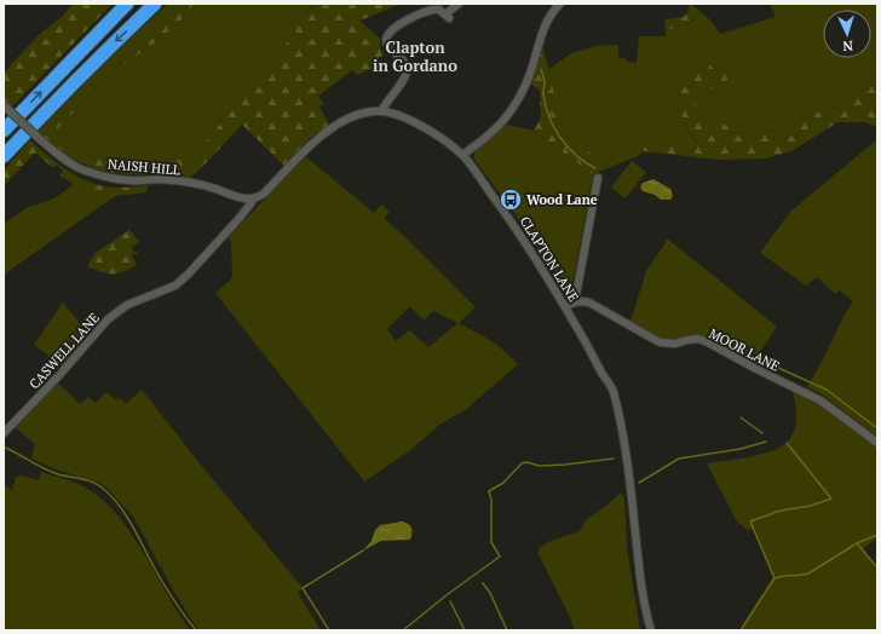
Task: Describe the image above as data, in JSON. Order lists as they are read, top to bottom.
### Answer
{
  "streets": {
    "street": [
      "NAISH HILL",
      "CLAPTON LANE",
      "MOOR LANE",
      "CASWELL LANE"
    ]
  },
  "crossings": [
    ["NAISH HILL", "CLAPTON LANE"],
    ["NAISH HILL", "CASWELL LANE"],
    ["CLAPTON LANE", "MOOR LANE"],
    ["CLAPTON LANE", "CASWELL LANE"]
  ],
  "districts": ["Clapton in Gordano"],
  "places": {
    "bus stop": ["Wood Lane"]
  },
  "north": "bottom"
}
